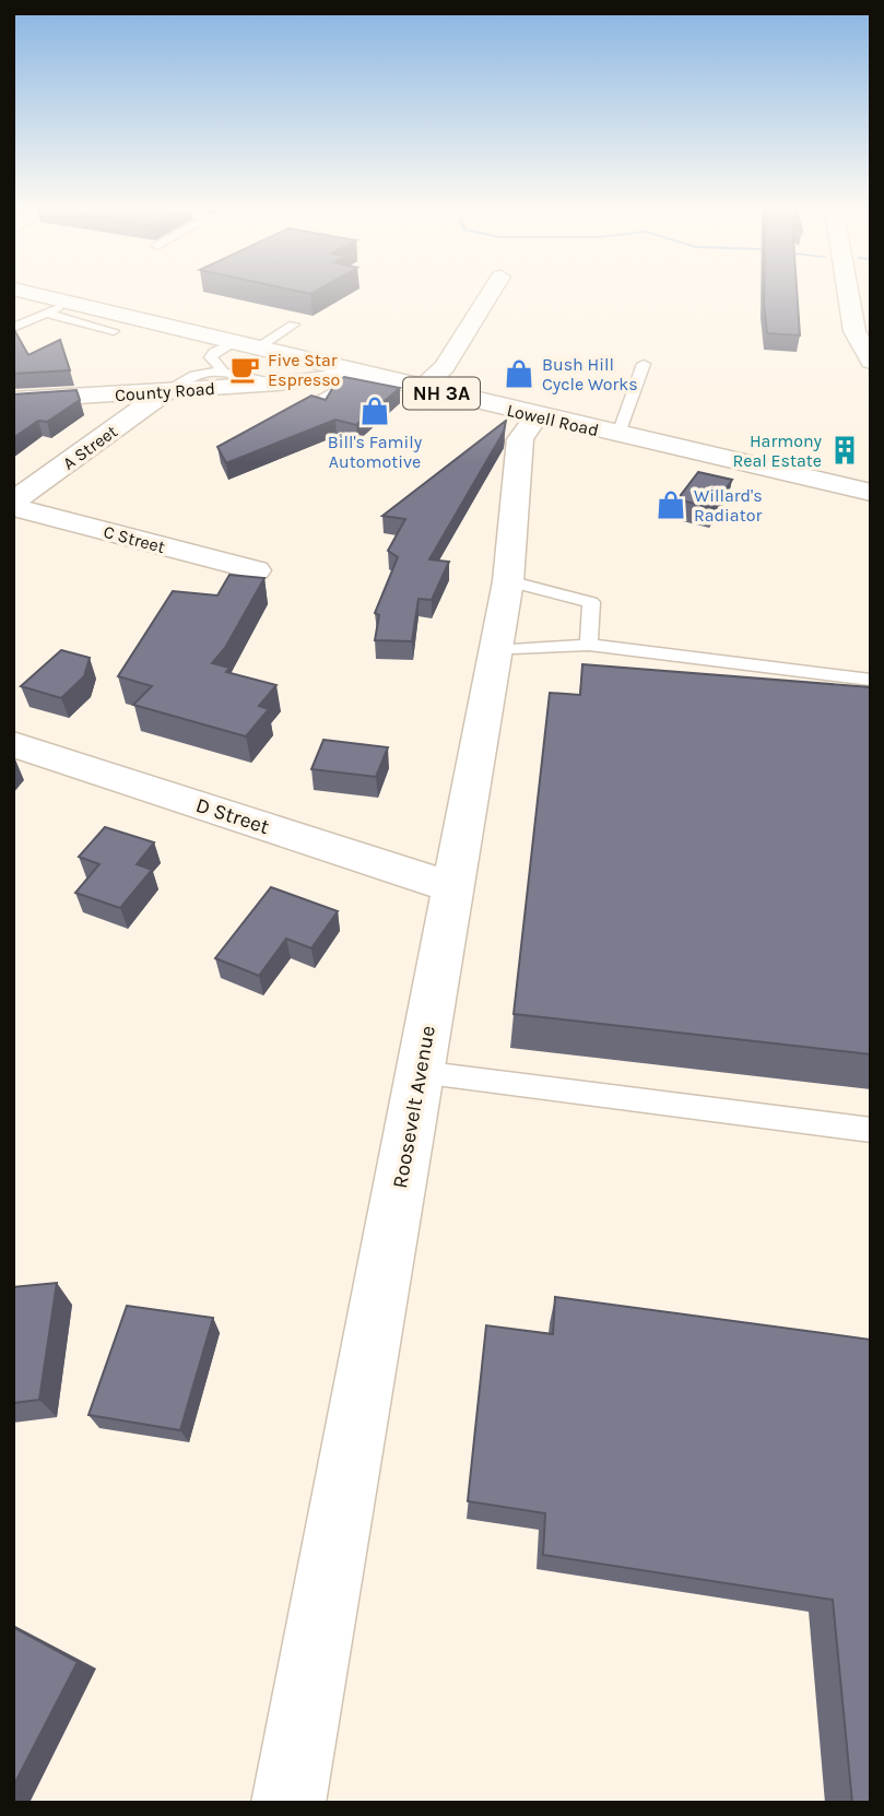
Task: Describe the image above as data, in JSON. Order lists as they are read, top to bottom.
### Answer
{
  "streets": {
    "street": [
      "County Road",
      "NH 3A",
      "Lowell Road",
      "A Street",
      "C Street",
      "D Street",
      "Roosevelt Avenue"
    ]
  },
  "crossings": [
    ["County Road", "Lowell Road"],
    ["County Road", "A Street"],
    ["Lowell Road", "Roosevelt Avenue"],
    ["A Street", "C Street"],
    ["D Street", "Roosevelt Avenue"]
  ],
  "places": {
    "cafe": ["Five Star Espresso"],
    "shop": ["Bush Hill Cycle Works", "Bill's Family Automotive", "Willard's Radiator"],
    "building": ["Harmony Real Estate"]
  }
}
